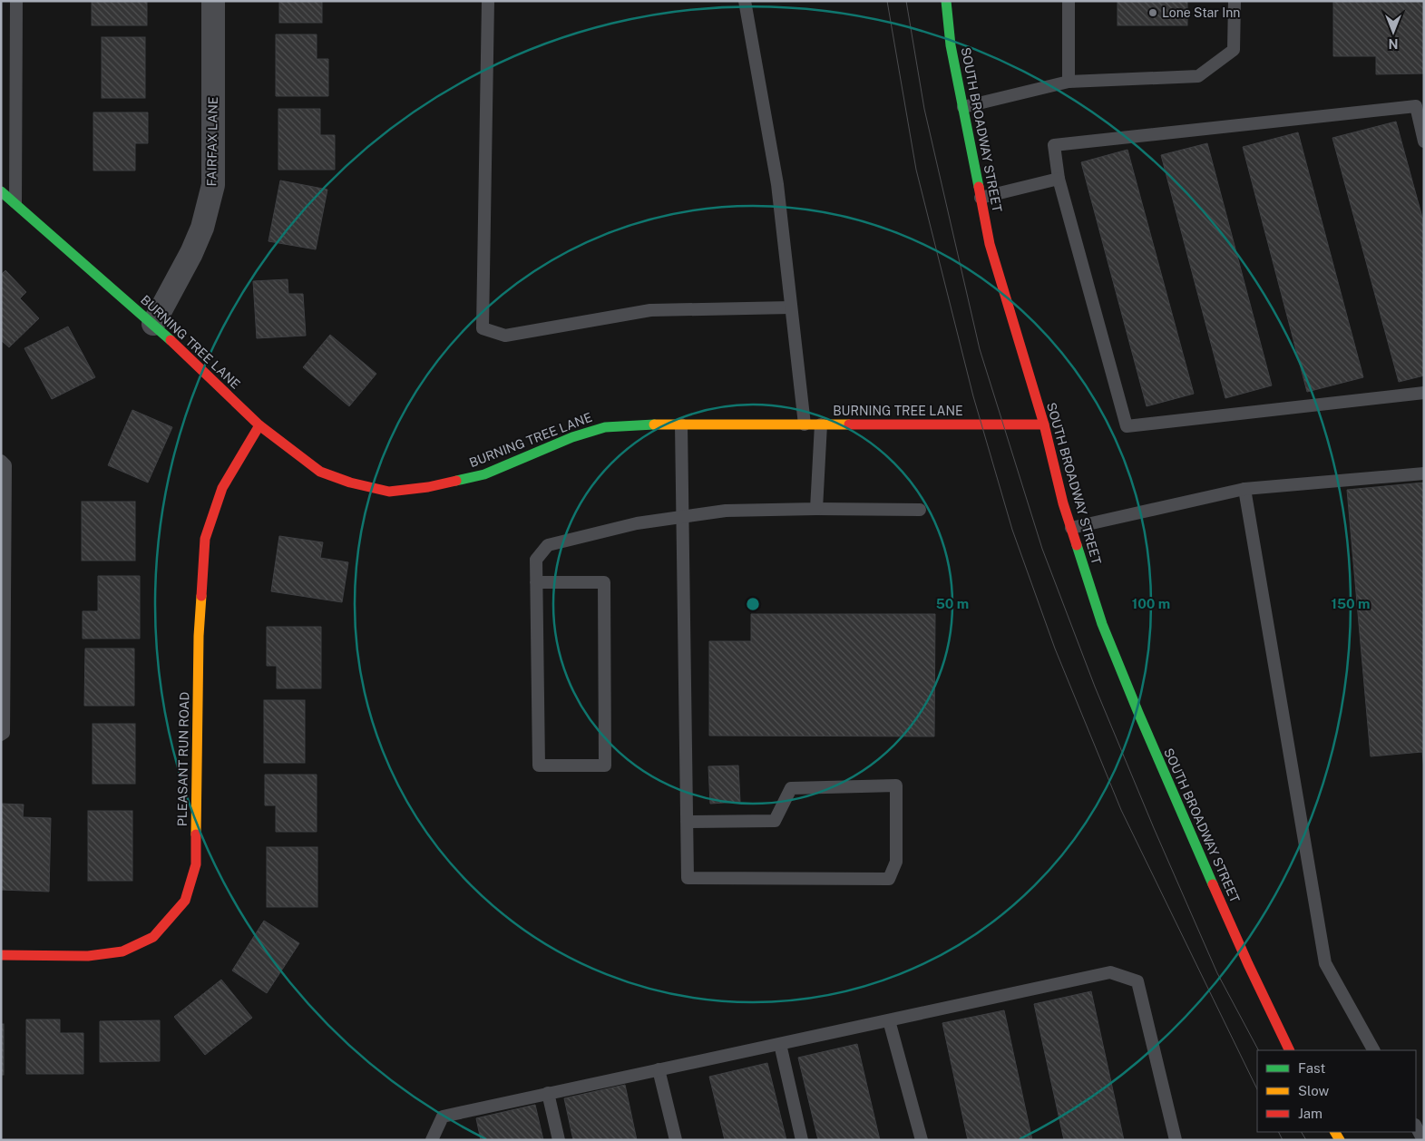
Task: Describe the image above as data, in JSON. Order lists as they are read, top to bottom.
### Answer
{
  "streets": {
    "street": [
      "SOUTH BROADWAY STREET",
      "FAIRFAX LANE",
      "BURNING TREE LANE",
      "PLEASANT RUN ROAD"
    ]
  },
  "crossings": [
    ["SOUTH BROADWAY STREET", "BURNING TREE LANE"],
    ["FAIRFAX LANE", "BURNING TREE LANE"],
    ["BURNING TREE LANE", "PLEASANT RUN ROAD"]
  ],
  "places": ["Lone Star Inn"],
  "legend": ["Fast", "Slow", "Jam"],
  "north": "bottom",
  "rings": ["50 m", "100 m", "150 m"]
}
